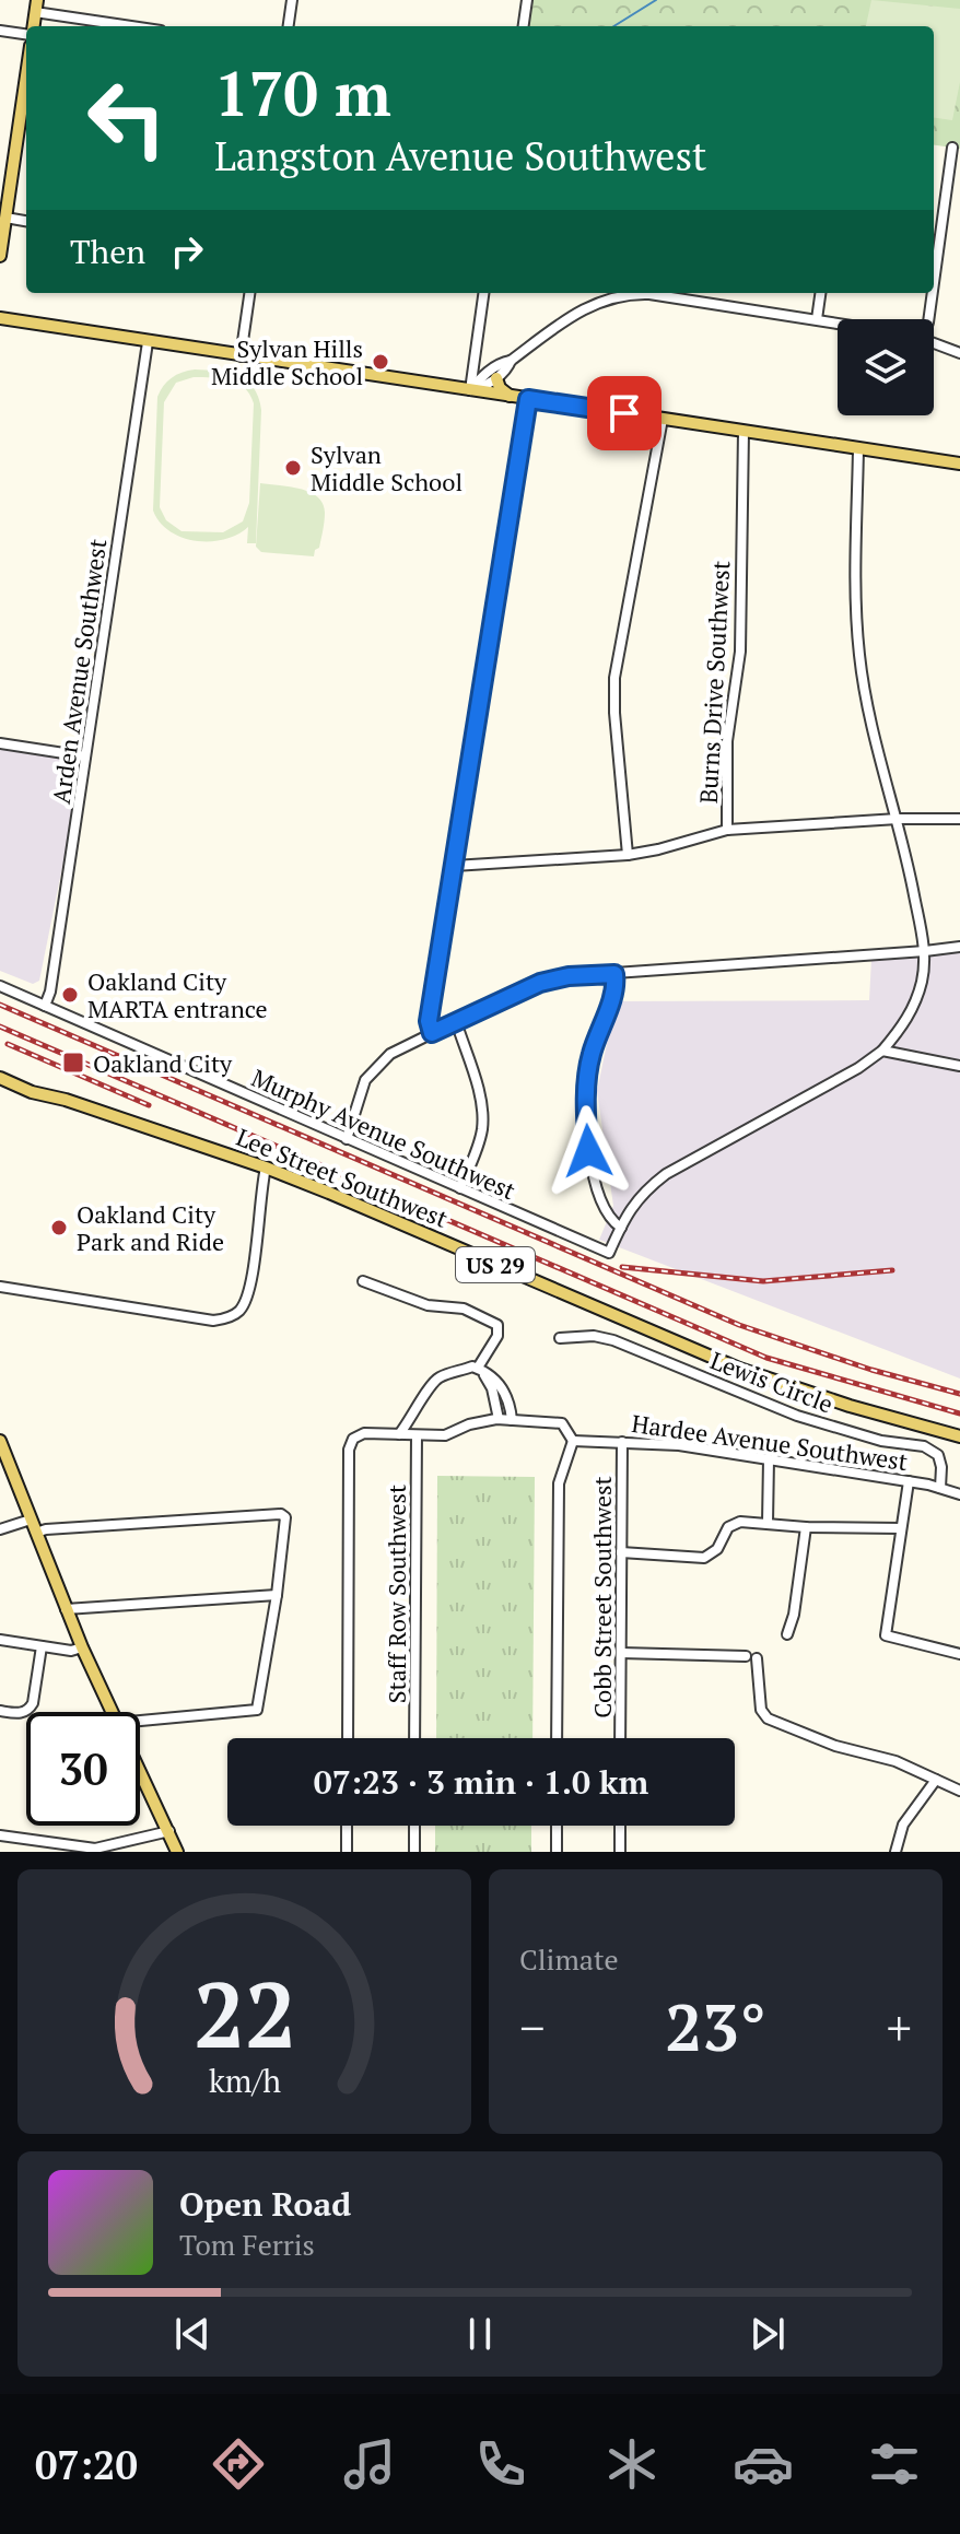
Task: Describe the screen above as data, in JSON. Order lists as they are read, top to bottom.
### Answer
{
  "streets": {
    "main road": ["Lee Street Southwest", "US 29"],
    "street": [
      "Arden Avenue Southwest",
      "Burns Drive Southwest",
      "Murphy Avenue Southwest",
      "Lewis Circle",
      "Hardee Avenue Southwest",
      "Staff Row Southwest",
      "Cobb Street Southwest"
    ]
  },
  "crossings": [
    ["Arden Avenue Southwest", "Murphy Avenue Southwest"],
    ["Lewis Circle", "Hardee Avenue Southwest"],
    ["Hardee Avenue Southwest", "Cobb Street Southwest"]
  ],
  "places": {
    "other": [
      "Sylvan Hills Middle School",
      "Sylvan Middle School",
      "Oakland City MARTA entrance",
      "Oakland City Park and Ride"
    ],
    "transit": ["Oakland City"]
  },
  "page": {
    "turn": ["170 m", "Langston Avenue Southwest"],
    "then": "Then",
    "limit": "30",
    "trip": "07:23 · 3 min · 1.0 km",
    "tile": "Climate",
    "heat": ["−", "23°", "+"],
    "song": ["Open Road", "Tom Ferris"],
    "tabs": "07:20",
    "gauge": ["22", "km/h"]
  }
}
